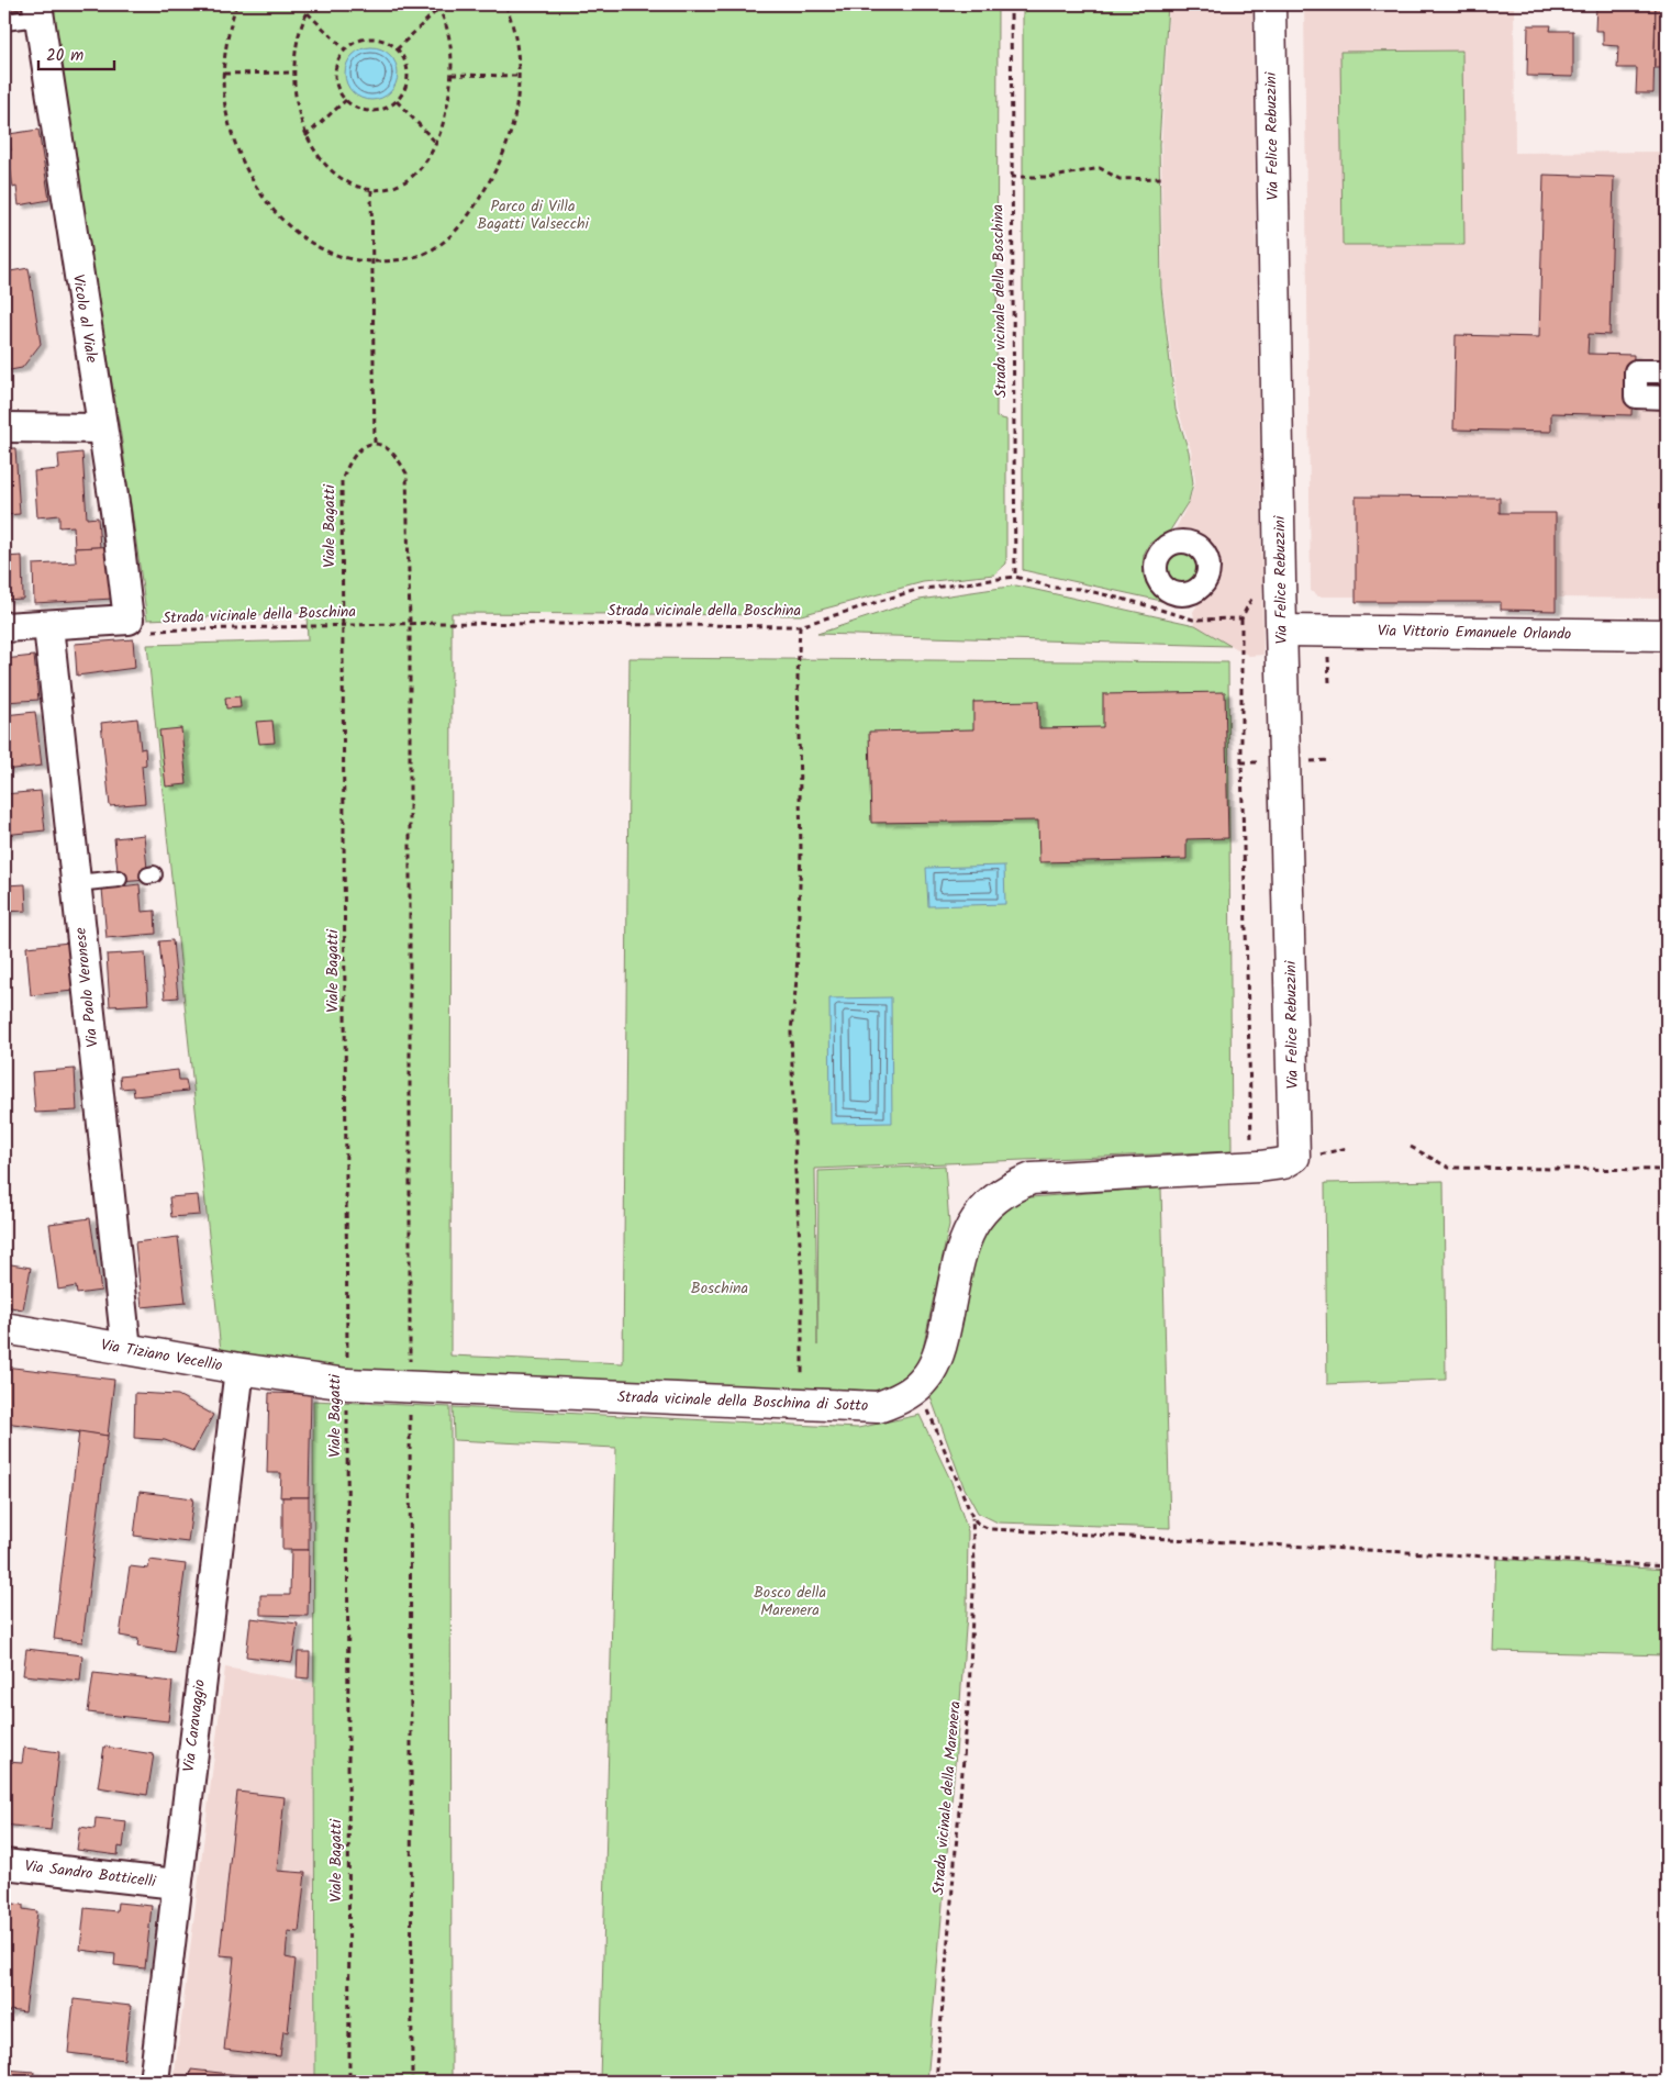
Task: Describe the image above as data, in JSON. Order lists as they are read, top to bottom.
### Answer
{
  "streets": {
    "street": [
      "Via Felice Rebuzzini",
      "Vicolo al Viale",
      "Via Vittorio Emanuele Orlando",
      "Via Paolo Veronese",
      "Via Tiziano Vecellio",
      "Strada vicinale della Boschina di Sotto",
      "Via Caravaggio",
      "Via Sandro Botticelli"
    ],
    "path": ["Strada vicinale della Boschina", "Viale Bagatti", "Strada vicinale della Marenera"]
  },
  "crossings": [
    ["Via Felice Rebuzzini", "Via Vittorio Emanuele Orlando"],
    ["Via Felice Rebuzzini", "Strada vicinale della Boschina di Sotto"],
    ["Strada vicinale della Boschina", "Vicolo al Viale"],
    ["Strada vicinale della Boschina", "Viale Bagatti"],
    ["Viale Bagatti", "Via Tiziano Vecellio"],
    ["Via Paolo Veronese", "Via Tiziano Vecellio"],
    ["Via Tiziano Vecellio", "Strada vicinale della Boschina di Sotto"],
    ["Via Tiziano Vecellio", "Via Caravaggio"],
    ["Strada vicinale della Boschina di Sotto", "Strada vicinale della Marenera"],
    ["Via Caravaggio", "Via Sandro Botticelli"]
  ],
  "parks": ["Parco di Villa Bagatti Valsecchi", "Boschina", "Bosco della Marenera"],
  "scale_bar": "20 m"
}
